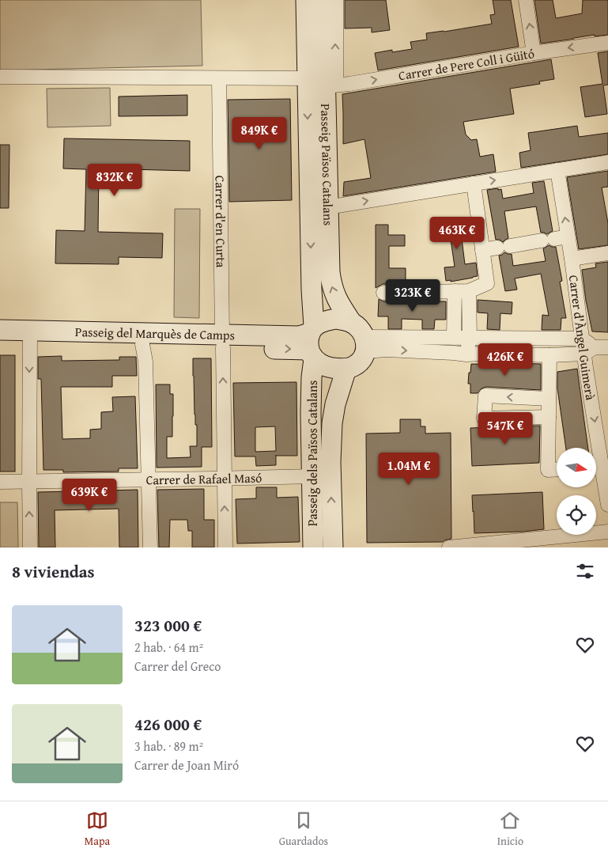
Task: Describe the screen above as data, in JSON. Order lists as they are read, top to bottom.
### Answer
{
  "streets": {
    "main road": ["Passeig Països Catalans", "Passeig del Marquès de Camps", "Passeig dels Països Catalans"],
    "street": [
      "Carrer de Pere Coll i Güitó",
      "Carrer d'en Curta",
      "Carrer d'Àngel Guimerà",
      "Carrer de Rafael Masó"
    ]
  },
  "crossings": [
    ["Carrer de Pere Coll i Güitó", "Passeig Països Catalans"],
    ["Passeig Països Catalans", "Passeig del Marquès de Camps"],
    ["Passeig Països Catalans", "Passeig dels Països Catalans"],
    ["Carrer d'en Curta", "Passeig del Marquès de Camps"],
    ["Carrer d'en Curta", "Carrer de Rafael Masó"],
    ["Passeig del Marquès de Camps", "Passeig dels Països Catalans"],
    ["Passeig dels Països Catalans", "Carrer de Rafael Masó"]
  ],
  "one_way": ["Passeig dels Països Catalans"],
  "north": "right",
  "page": {
    "price": [
      "849K €",
      "832K €",
      "463K €",
      "323K €",
      "426K €",
      "547K €",
      "1.04M €",
      "639K €"
    ],
    "heading": "8 viviendas",
    "list": [
      {
        "name": "323 000 €",
        "note": "2 hab. · 64 m² · Carrer del Greco"
      },
      {
        "name": "426 000 €",
        "note": "3 hab. · 89 m² · Carrer de Joan Miró"
      }
    ],
    "tabs": ["Mapa", "Guardados", "Inicio"]
  }
}
